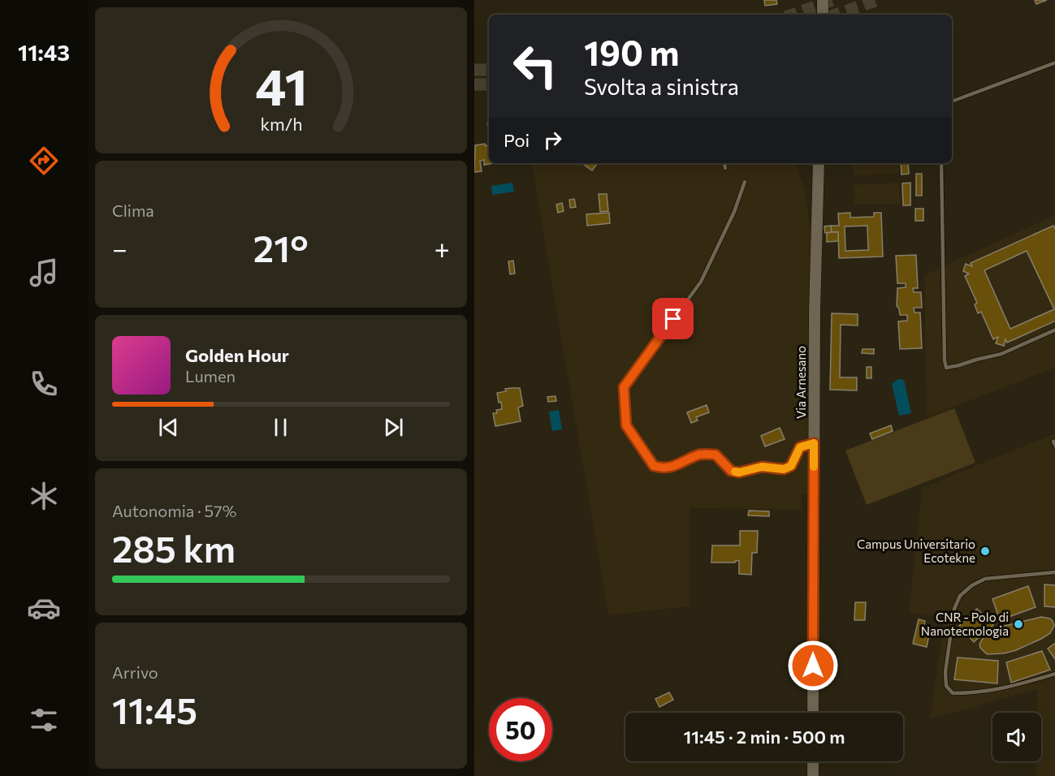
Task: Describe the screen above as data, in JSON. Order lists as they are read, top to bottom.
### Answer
{
  "streets": {
    "main road": ["Via Arnesano"]
  },
  "places": ["Campus Universitario Ecotekne", "CNR - Polo di Nanotecnologia"],
  "page": {
    "tabs": "11:43",
    "turn": ["190 m", "Svolta a sinistra"],
    "then": "Poi",
    "tile": [
      "Clima",
      ["Autonomia · 57%", "285 km"],
      ["Arrivo", "11:45"]
    ],
    "heat": ["−", "21°", "+"],
    "song": ["Golden Hour", "Lumen"],
    "limit": "50",
    "trip": "11:45 · 2 min · 500 m",
    "gauge": ["41", "km/h"]
  }
}
